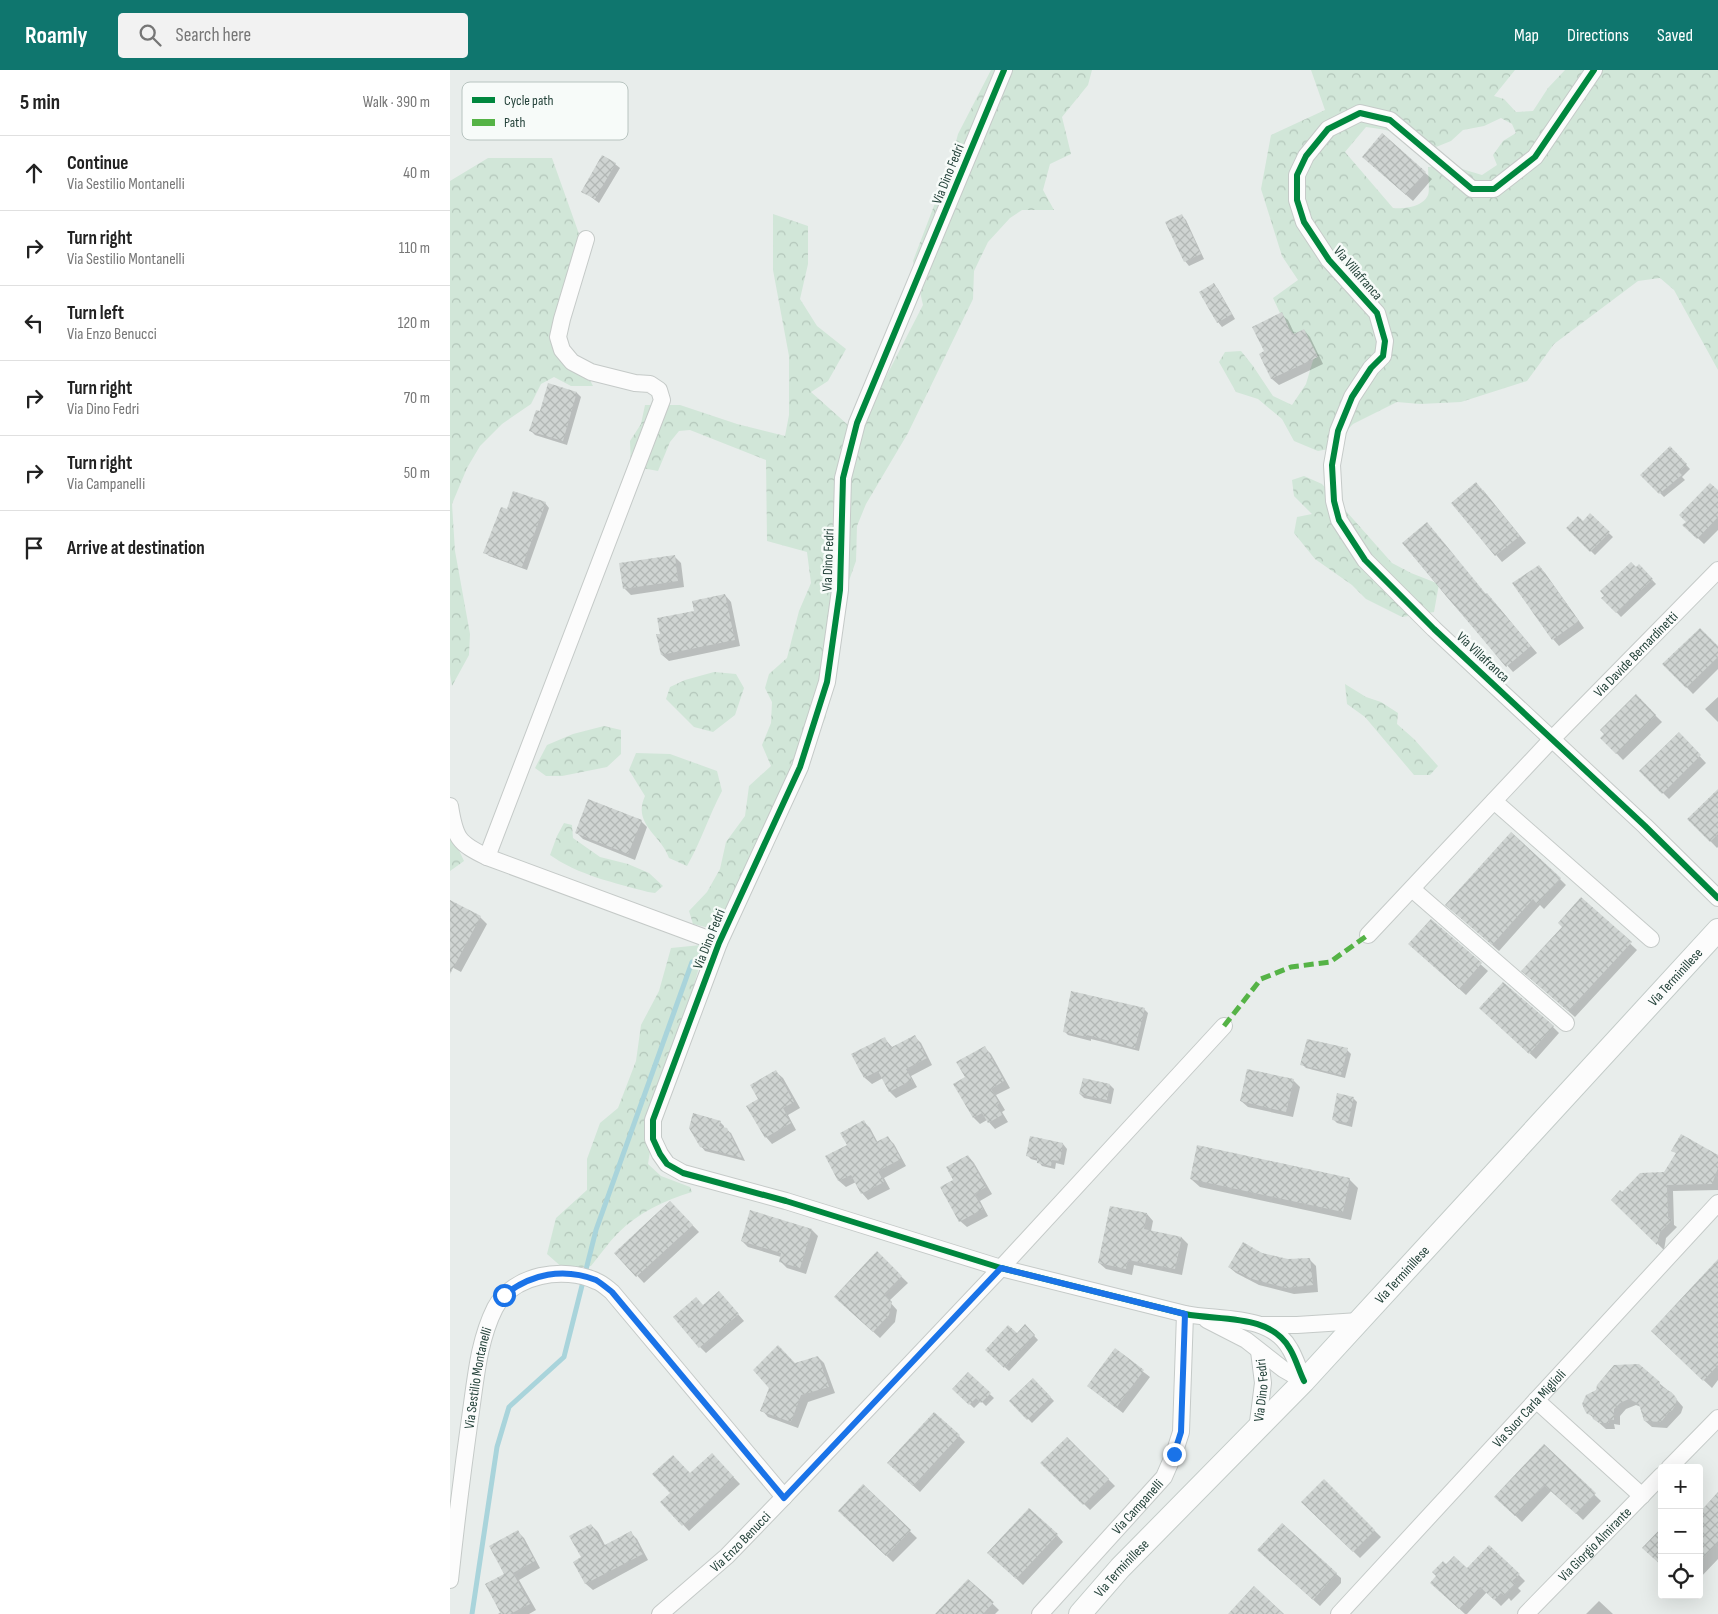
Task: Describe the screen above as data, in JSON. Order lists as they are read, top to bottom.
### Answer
{
  "streets": {
    "main road": ["Via Terminillese"],
    "street": [
      "Via Dino Fedri",
      "Via Villafranca",
      "Via Davide Bernardinetti",
      "Via Sestilio Montanelli",
      "Via Suor Carla Miglioli",
      "Via Campanelli",
      "Via Enzo Benucci",
      "Via Giorgio Almirante"
    ]
  },
  "crossings": [
    ["Via Dino Fedri", "Via Terminillese"],
    ["Via Dino Fedri", "Via Campanelli"],
    ["Via Dino Fedri", "Via Enzo Benucci"],
    ["Via Villafranca", "Via Davide Bernardinetti"],
    ["Via Sestilio Montanelli", "Via Enzo Benucci"]
  ],
  "legend": ["Cycle path", "Path"],
  "page": {
    "header": "Roamly",
    "search": "Search here",
    "nav": ["Map", "Directions", "Saved"],
    "heading": ["5 min", "Walk · 390 m"],
    "list": [
      ["Continue", "Via Sestilio Montanelli", "40 m"],
      ["Turn right", "Via Sestilio Montanelli", "110 m"],
      ["Turn left", "Via Enzo Benucci", "120 m"],
      ["Turn right", "Via Dino Fedri", "70 m"],
      ["Turn right", "Via Campanelli", "50 m"],
      "Arrive at destination"
    ],
    "map_buttons": ["+", "−"]
  }
}
